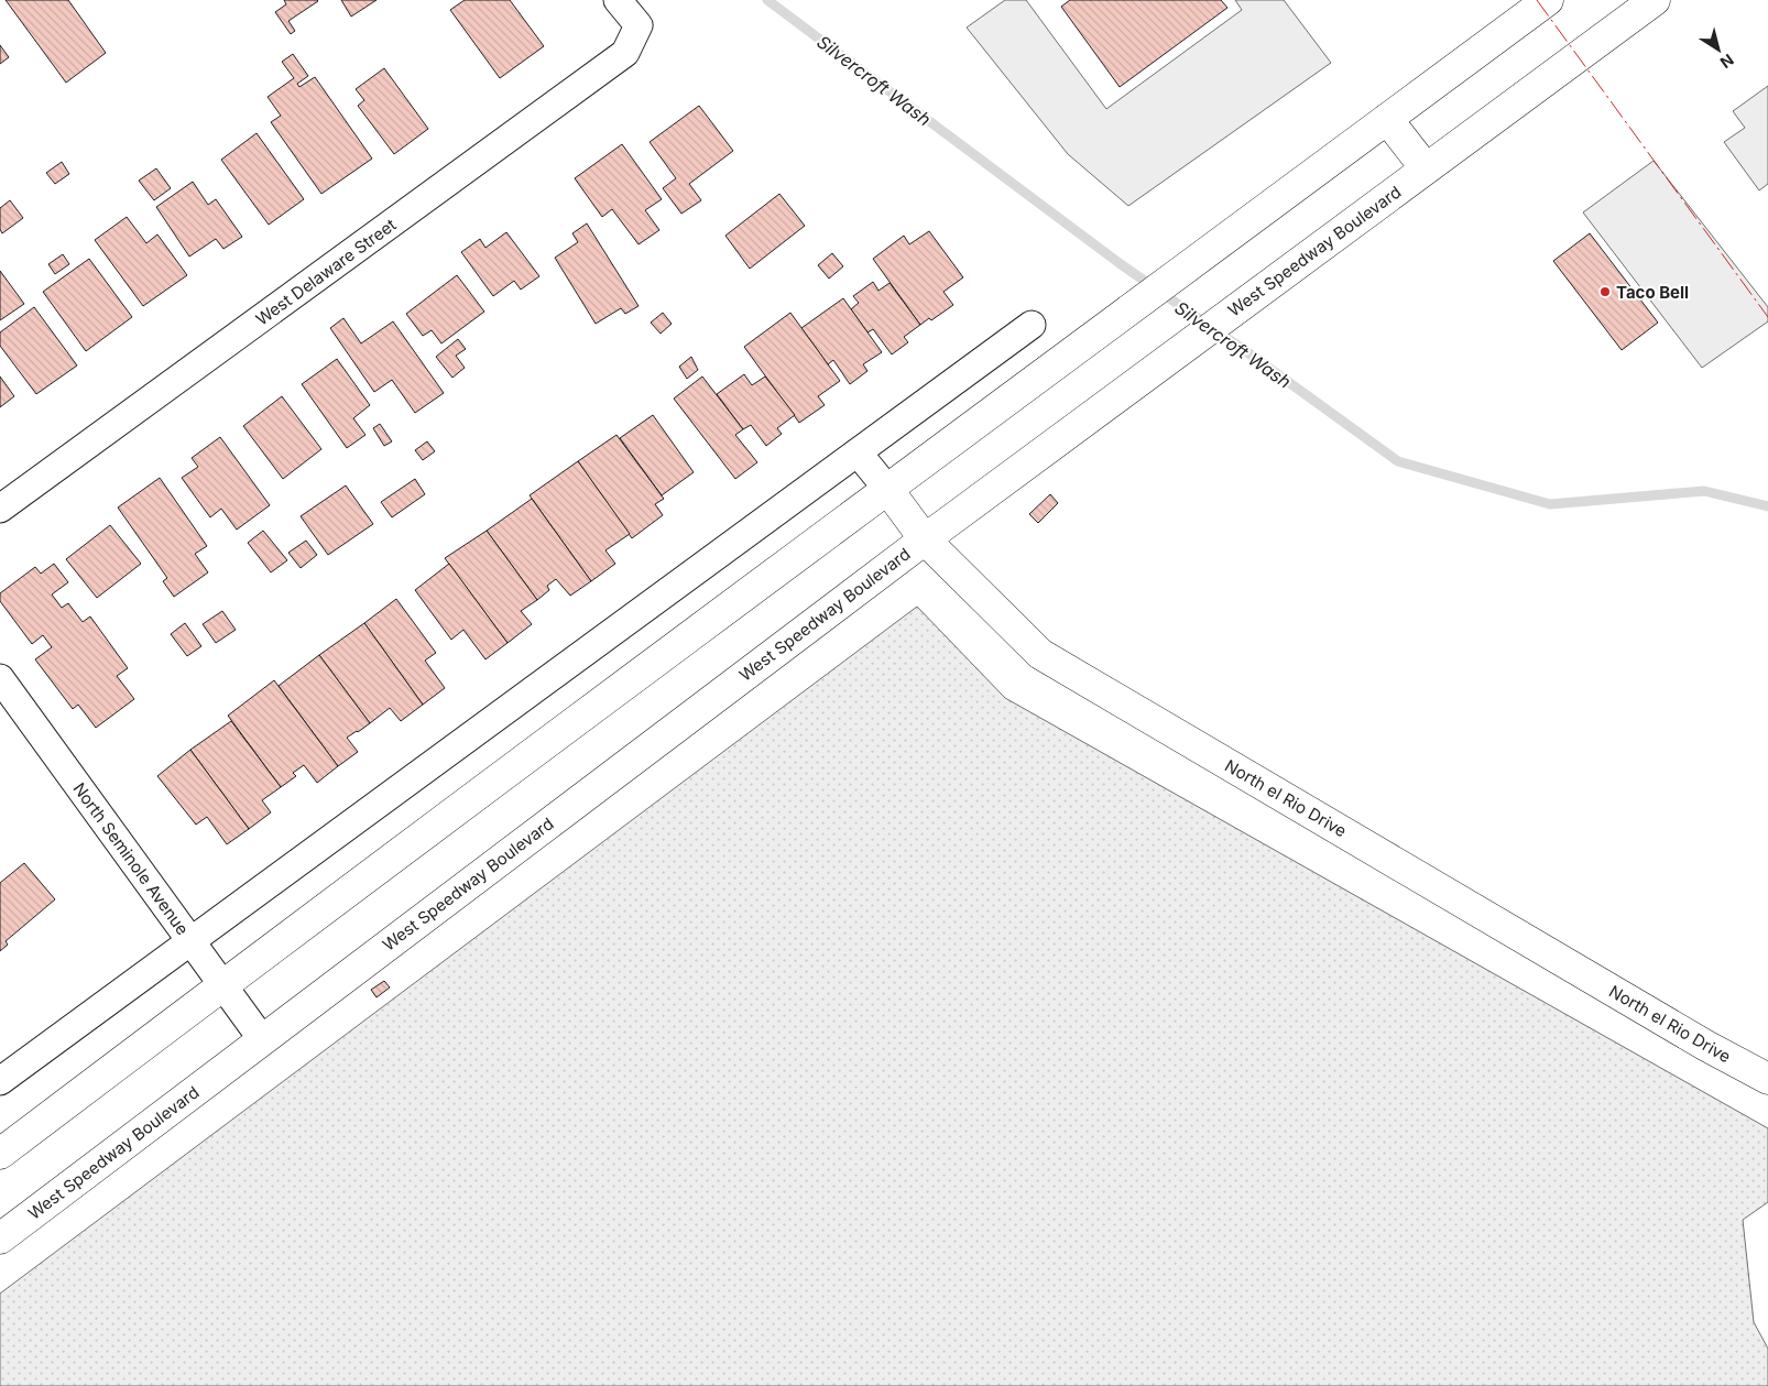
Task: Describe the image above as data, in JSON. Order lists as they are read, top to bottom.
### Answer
{
  "streets": {
    "main road": ["West Speedway Boulevard", "North el Rio Drive"],
    "street": ["West Delaware Street", "North Seminole Avenue"]
  },
  "crossings": [
    ["West Speedway Boulevard", "North el Rio Drive"],
    ["West Speedway Boulevard", "North Seminole Avenue"]
  ],
  "water": ["Silvercroft Wash"],
  "places": ["Taco Bell"],
  "north": "bottom right"
}
